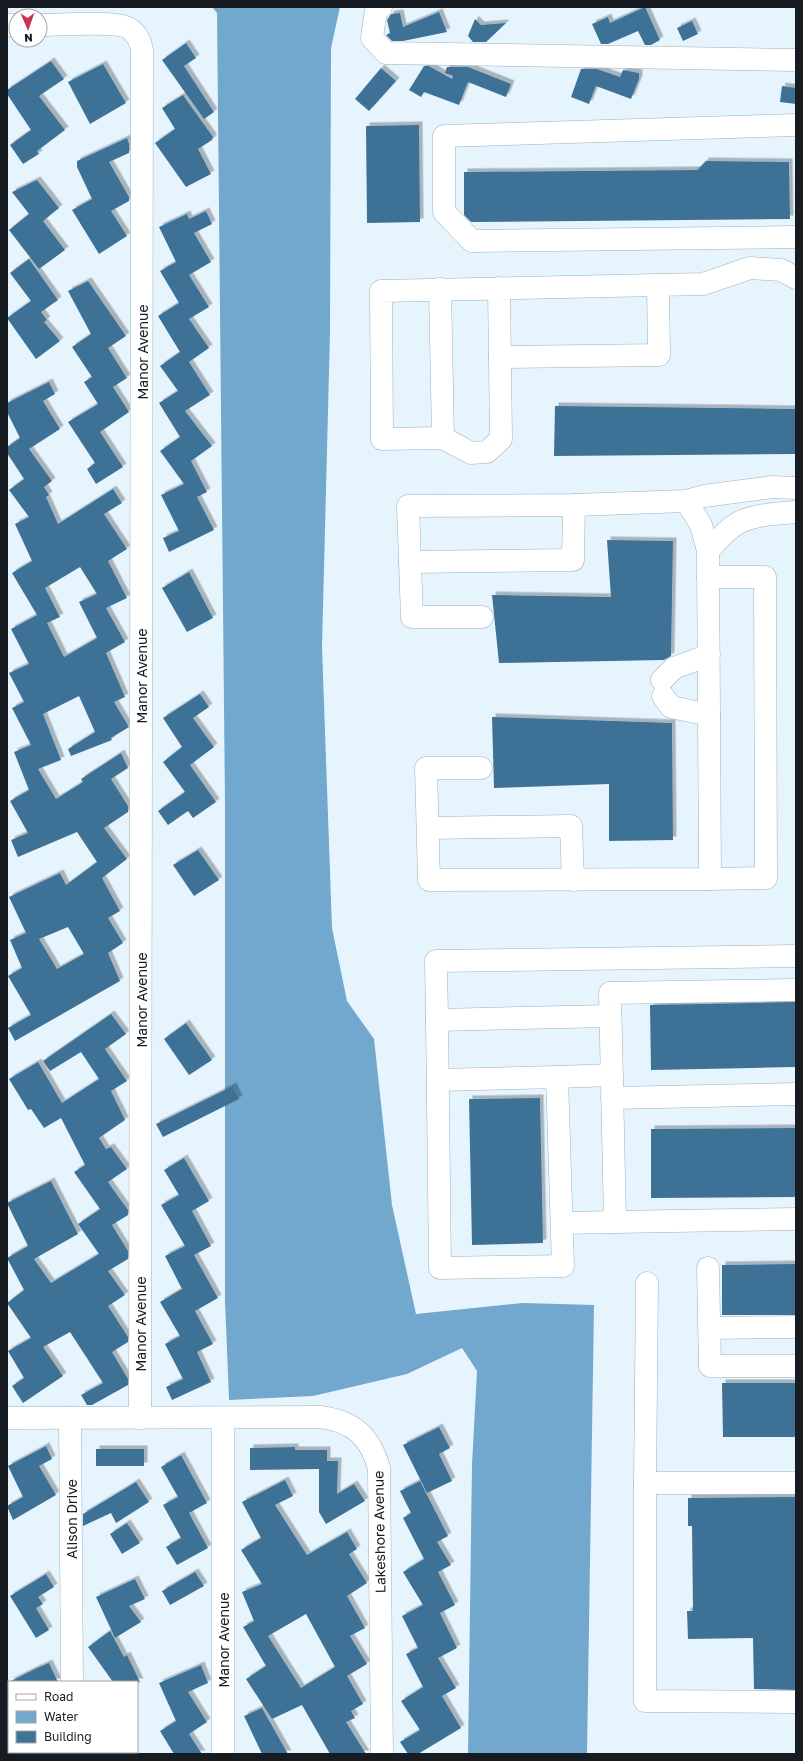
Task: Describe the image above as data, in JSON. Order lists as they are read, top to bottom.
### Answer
{
  "streets": {
    "street": ["Manor Avenue", "Alison Drive", "Lakeshore Avenue"]
  },
  "crossings": [
    ["Manor Avenue", "Lakeshore Avenue"]
  ],
  "legend": ["Road", "Water", "Building"],
  "north": "bottom"
}
